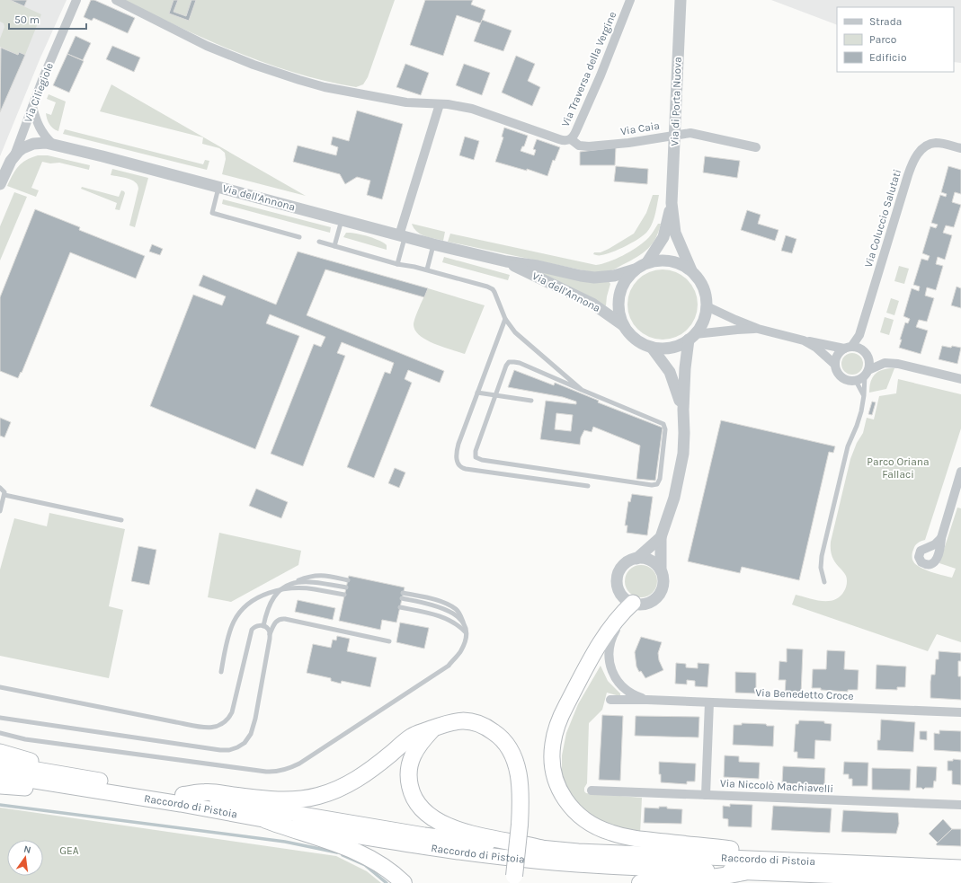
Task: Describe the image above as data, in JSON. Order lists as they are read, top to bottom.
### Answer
{
  "streets": {
    "highway": ["Raccordo di Pistoia"],
    "street": [
      "Via Traversa della Vergine",
      "Via Ciliegiole",
      "Via di Porta Nuova",
      "Via Caia",
      "Via dell'Annona",
      "Via Coluccio Salutati",
      "Via Benedetto Croce",
      "Via Niccolò Machiavelli"
    ]
  },
  "crossings": [
    ["Via Traversa della Vergine", "Via Caia"],
    ["Via Ciliegiole", "Via dell'Annona"],
    ["Via di Porta Nuova", "Via Caia"],
    ["Via di Porta Nuova", "Via dell'Annona"]
  ],
  "parks": ["Parco Oriana Fallaci", "GEA"],
  "legend": ["Strada", "Parco", "Edificio"],
  "scale_bar": "50 m",
  "north": "top"
}
